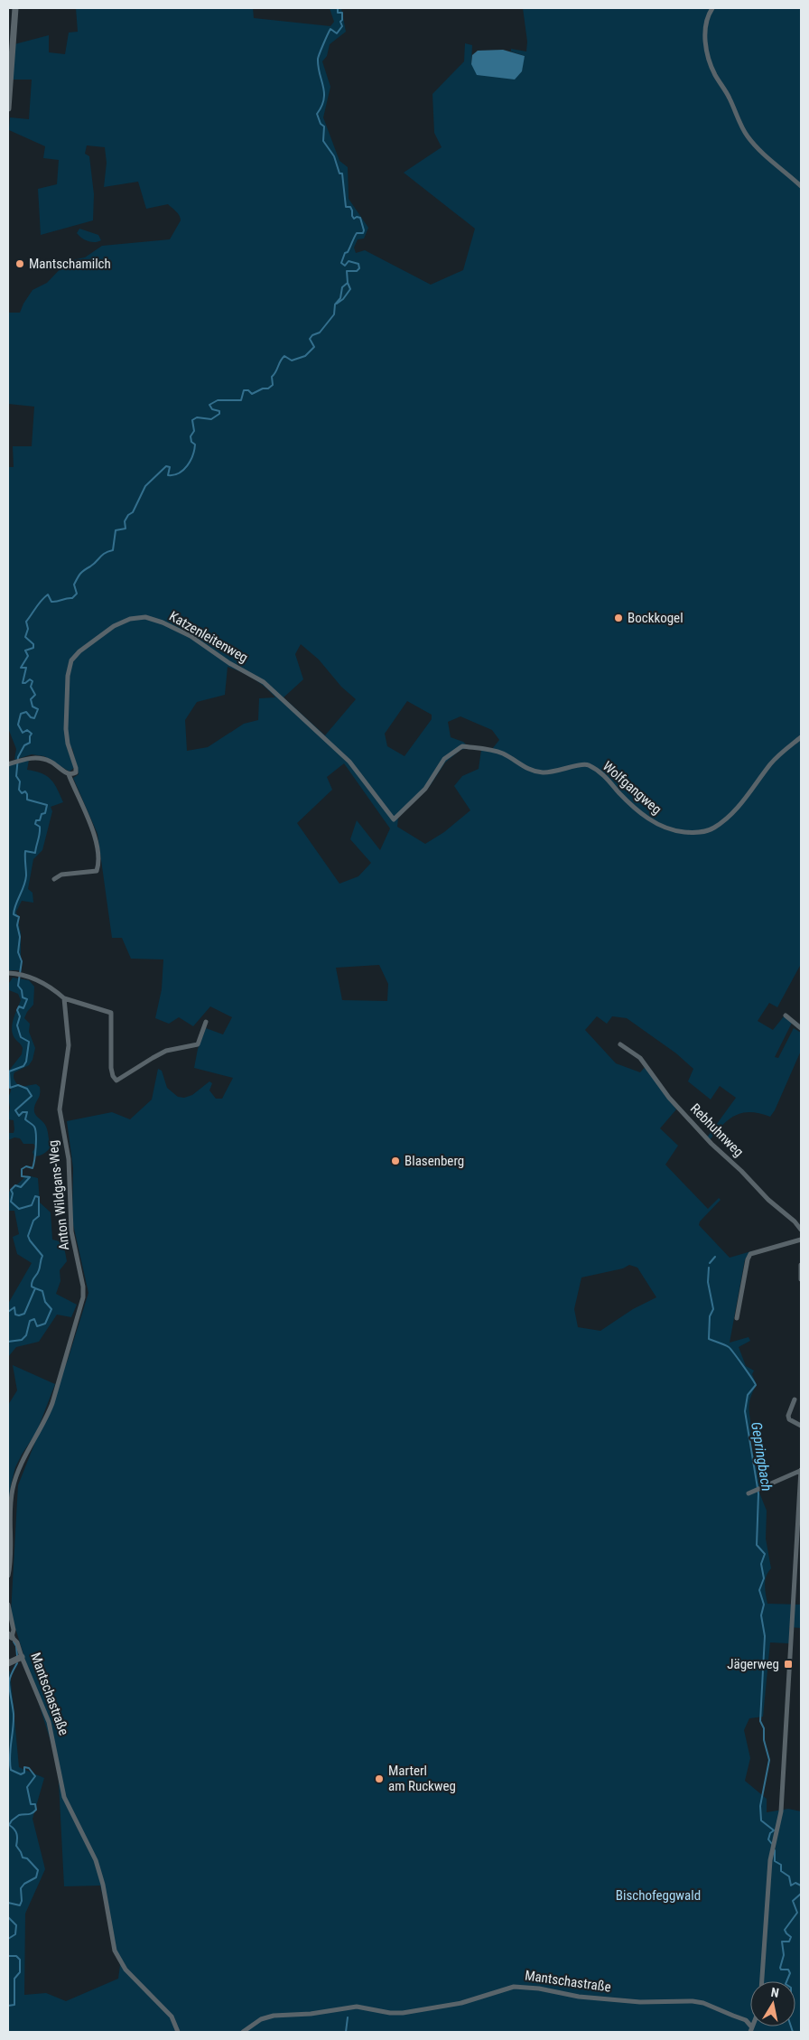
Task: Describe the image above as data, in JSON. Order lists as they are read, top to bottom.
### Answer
{
  "streets": {
    "street": [
      "Katzenleitenweg",
      "Wolfgangweg",
      "Rebhuhnweg",
      "Anton Wildgans-Weg",
      "Mantschastraße"
    ]
  },
  "crossings": [
    ["Katzenleitenweg", "Wolfgangweg"]
  ],
  "water": ["Gepringbach"],
  "parks": ["Bischofeggwald"],
  "places": {
    "other": [
      "Mantschamilch",
      "Bockkogel",
      "Blasenberg",
      "Marterl am Ruckweg"
    ],
    "transit": ["Jägerweg"]
  },
  "north": "top"
}
